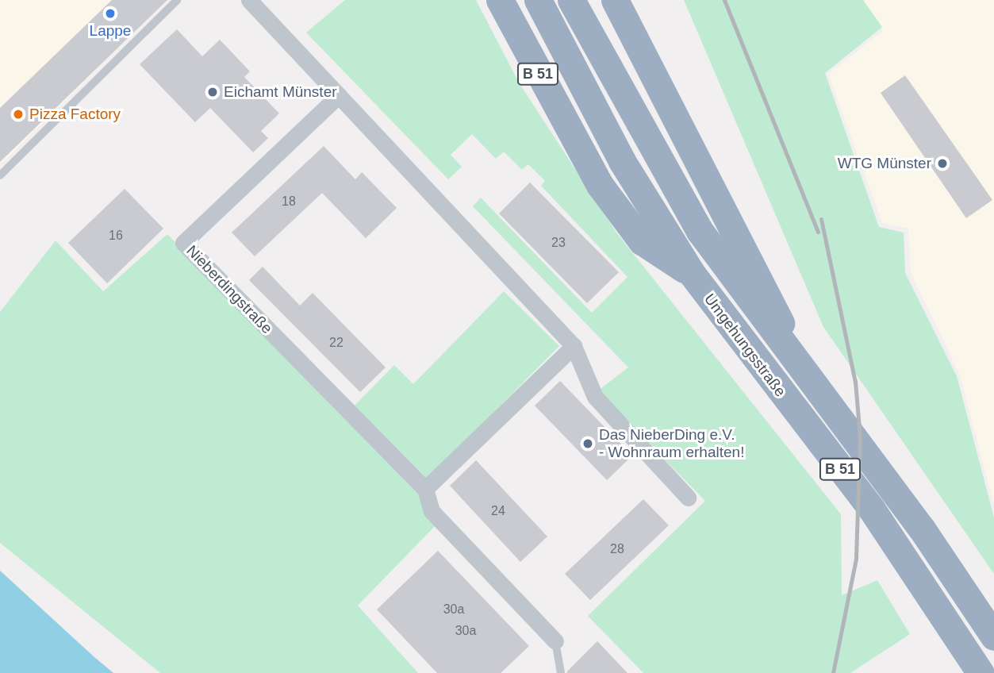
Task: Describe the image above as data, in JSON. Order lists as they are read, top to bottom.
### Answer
{
  "streets": {
    "highway": ["B 51", "Umgehungsstraße"],
    "street": ["Nieberdingstraße"]
  },
  "crossings": [
    ["B 51", "Umgehungsstraße"]
  ],
  "places": [
    "Lappe",
    "Eichamt Münster",
    "Pizza Factory",
    "WTG Münster",
    "Das NieberDing e.V. - Wohnraum erhalten!"
  ],
  "house_numbers": [
    "18",
    "16",
    "23",
    "22",
    "24",
    "28",
    "30a",
    "30a"
  ]
}
